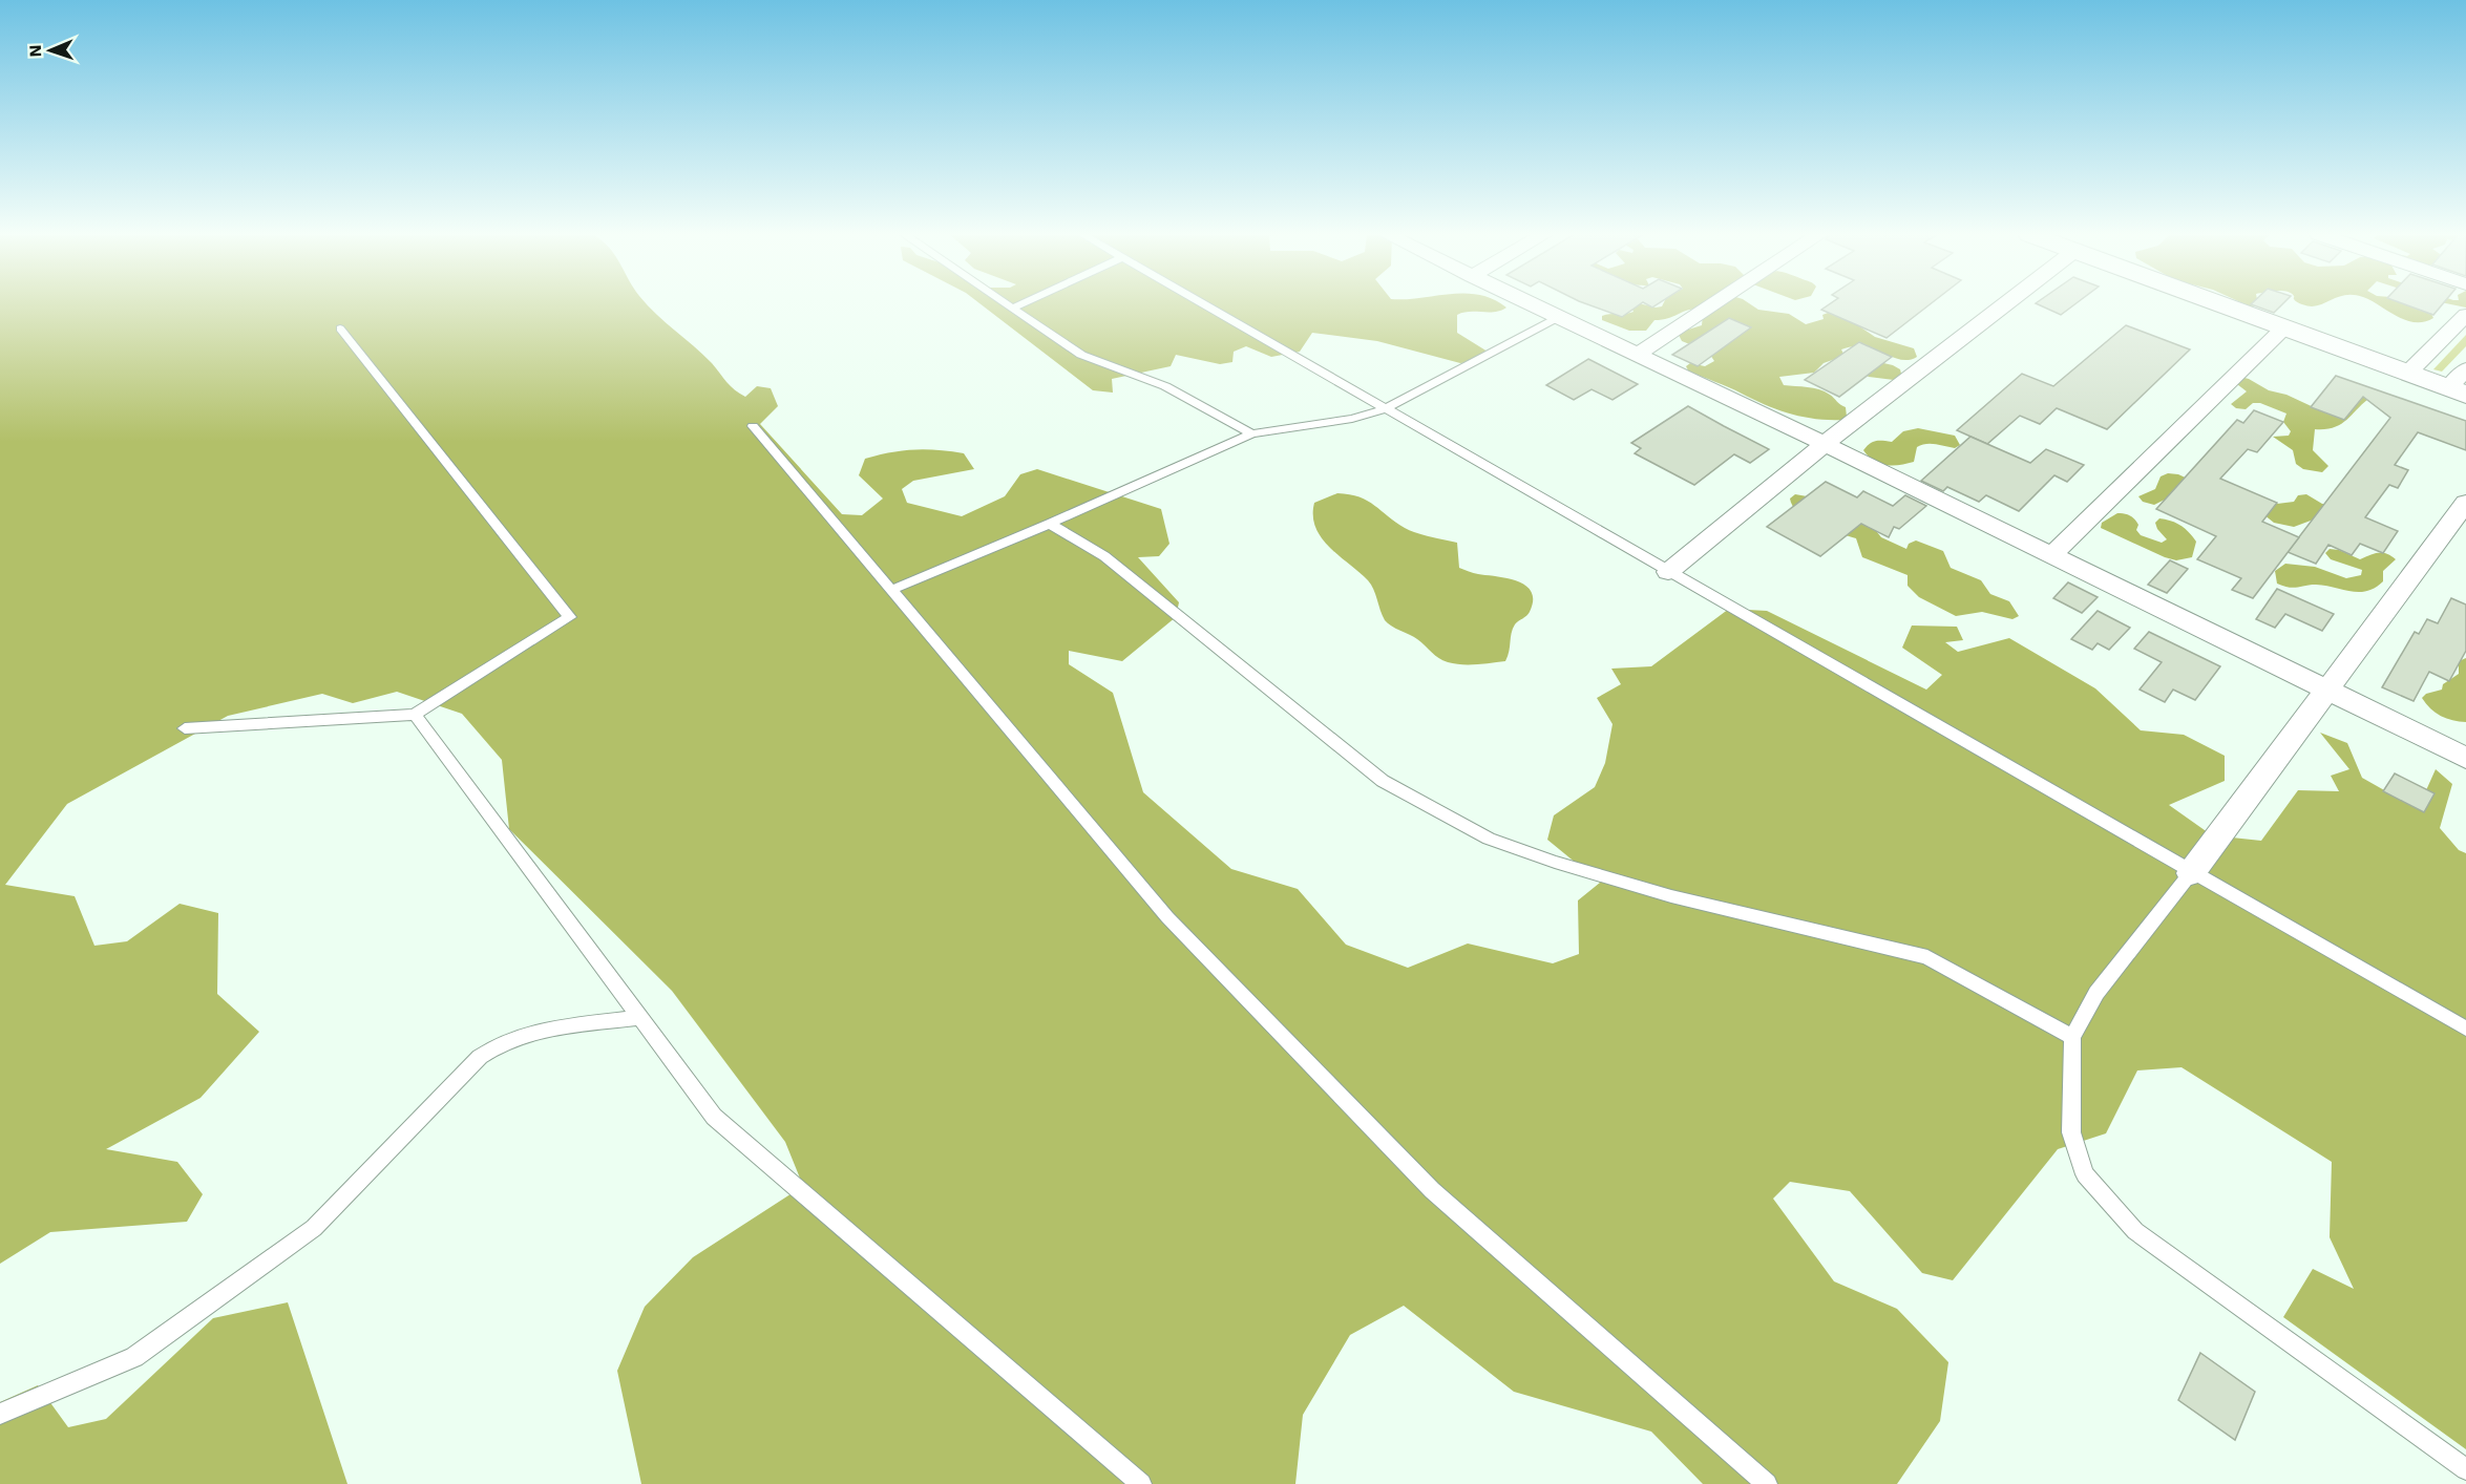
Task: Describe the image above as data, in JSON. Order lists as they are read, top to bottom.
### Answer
{
  "north": "left"
}
